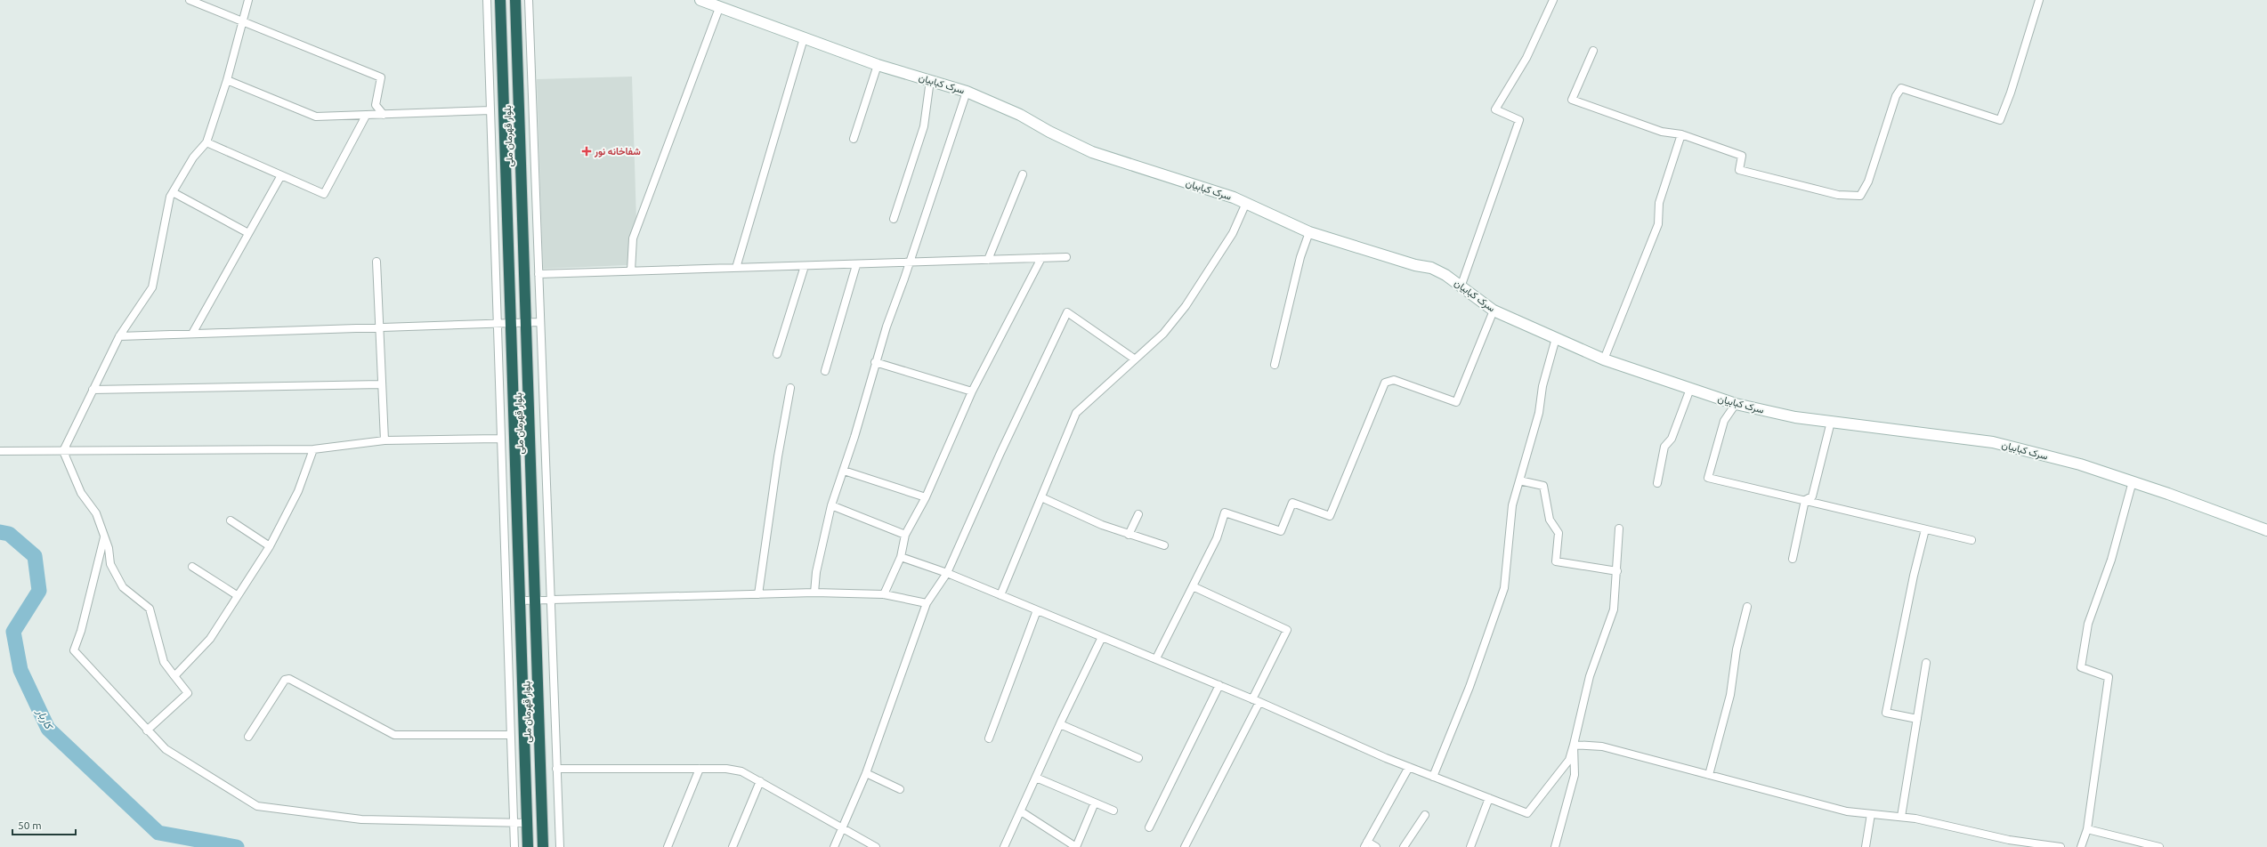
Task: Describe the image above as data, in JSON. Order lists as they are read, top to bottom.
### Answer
{
  "streets": {
    "highway": ["بلوار قهرمان ملی"],
    "street": ["سرک کبابیان"]
  },
  "water": ["کاربار"],
  "places": {
    "health": ["شفاخانه نور"]
  },
  "scale_bar": "50 m"
}
